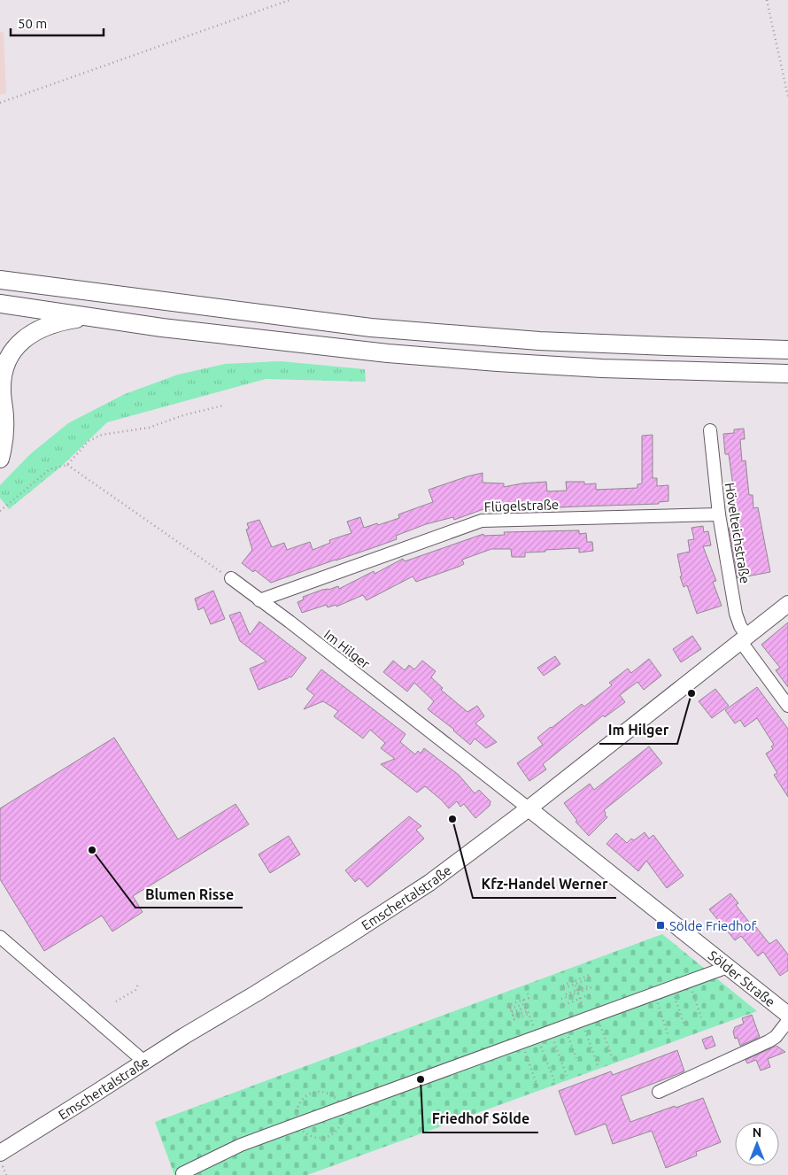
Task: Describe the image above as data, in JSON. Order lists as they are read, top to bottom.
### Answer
{
  "streets": {
    "main road": ["Emschertalstraße", "Sölder Straße"],
    "street": ["Flügelstraße", "Hövelteichstraße", "Im Hilger"]
  },
  "crossings": [
    ["Flügelstraße", "Hövelteichstraße"],
    ["Flügelstraße", "Im Hilger"],
    ["Hövelteichstraße", "Emschertalstraße"],
    ["Im Hilger", "Emschertalstraße"],
    ["Im Hilger", "Sölder Straße"],
    ["Emschertalstraße", "Sölder Straße"]
  ],
  "places": {
    "other": [
      "Im Hilger",
      "Kfz-Handel Werner",
      "Blumen Risse",
      "Friedhof Sölde"
    ],
    "transit": ["Sölde Friedhof"]
  },
  "scale_bar": "50 m",
  "north": "top"
}
